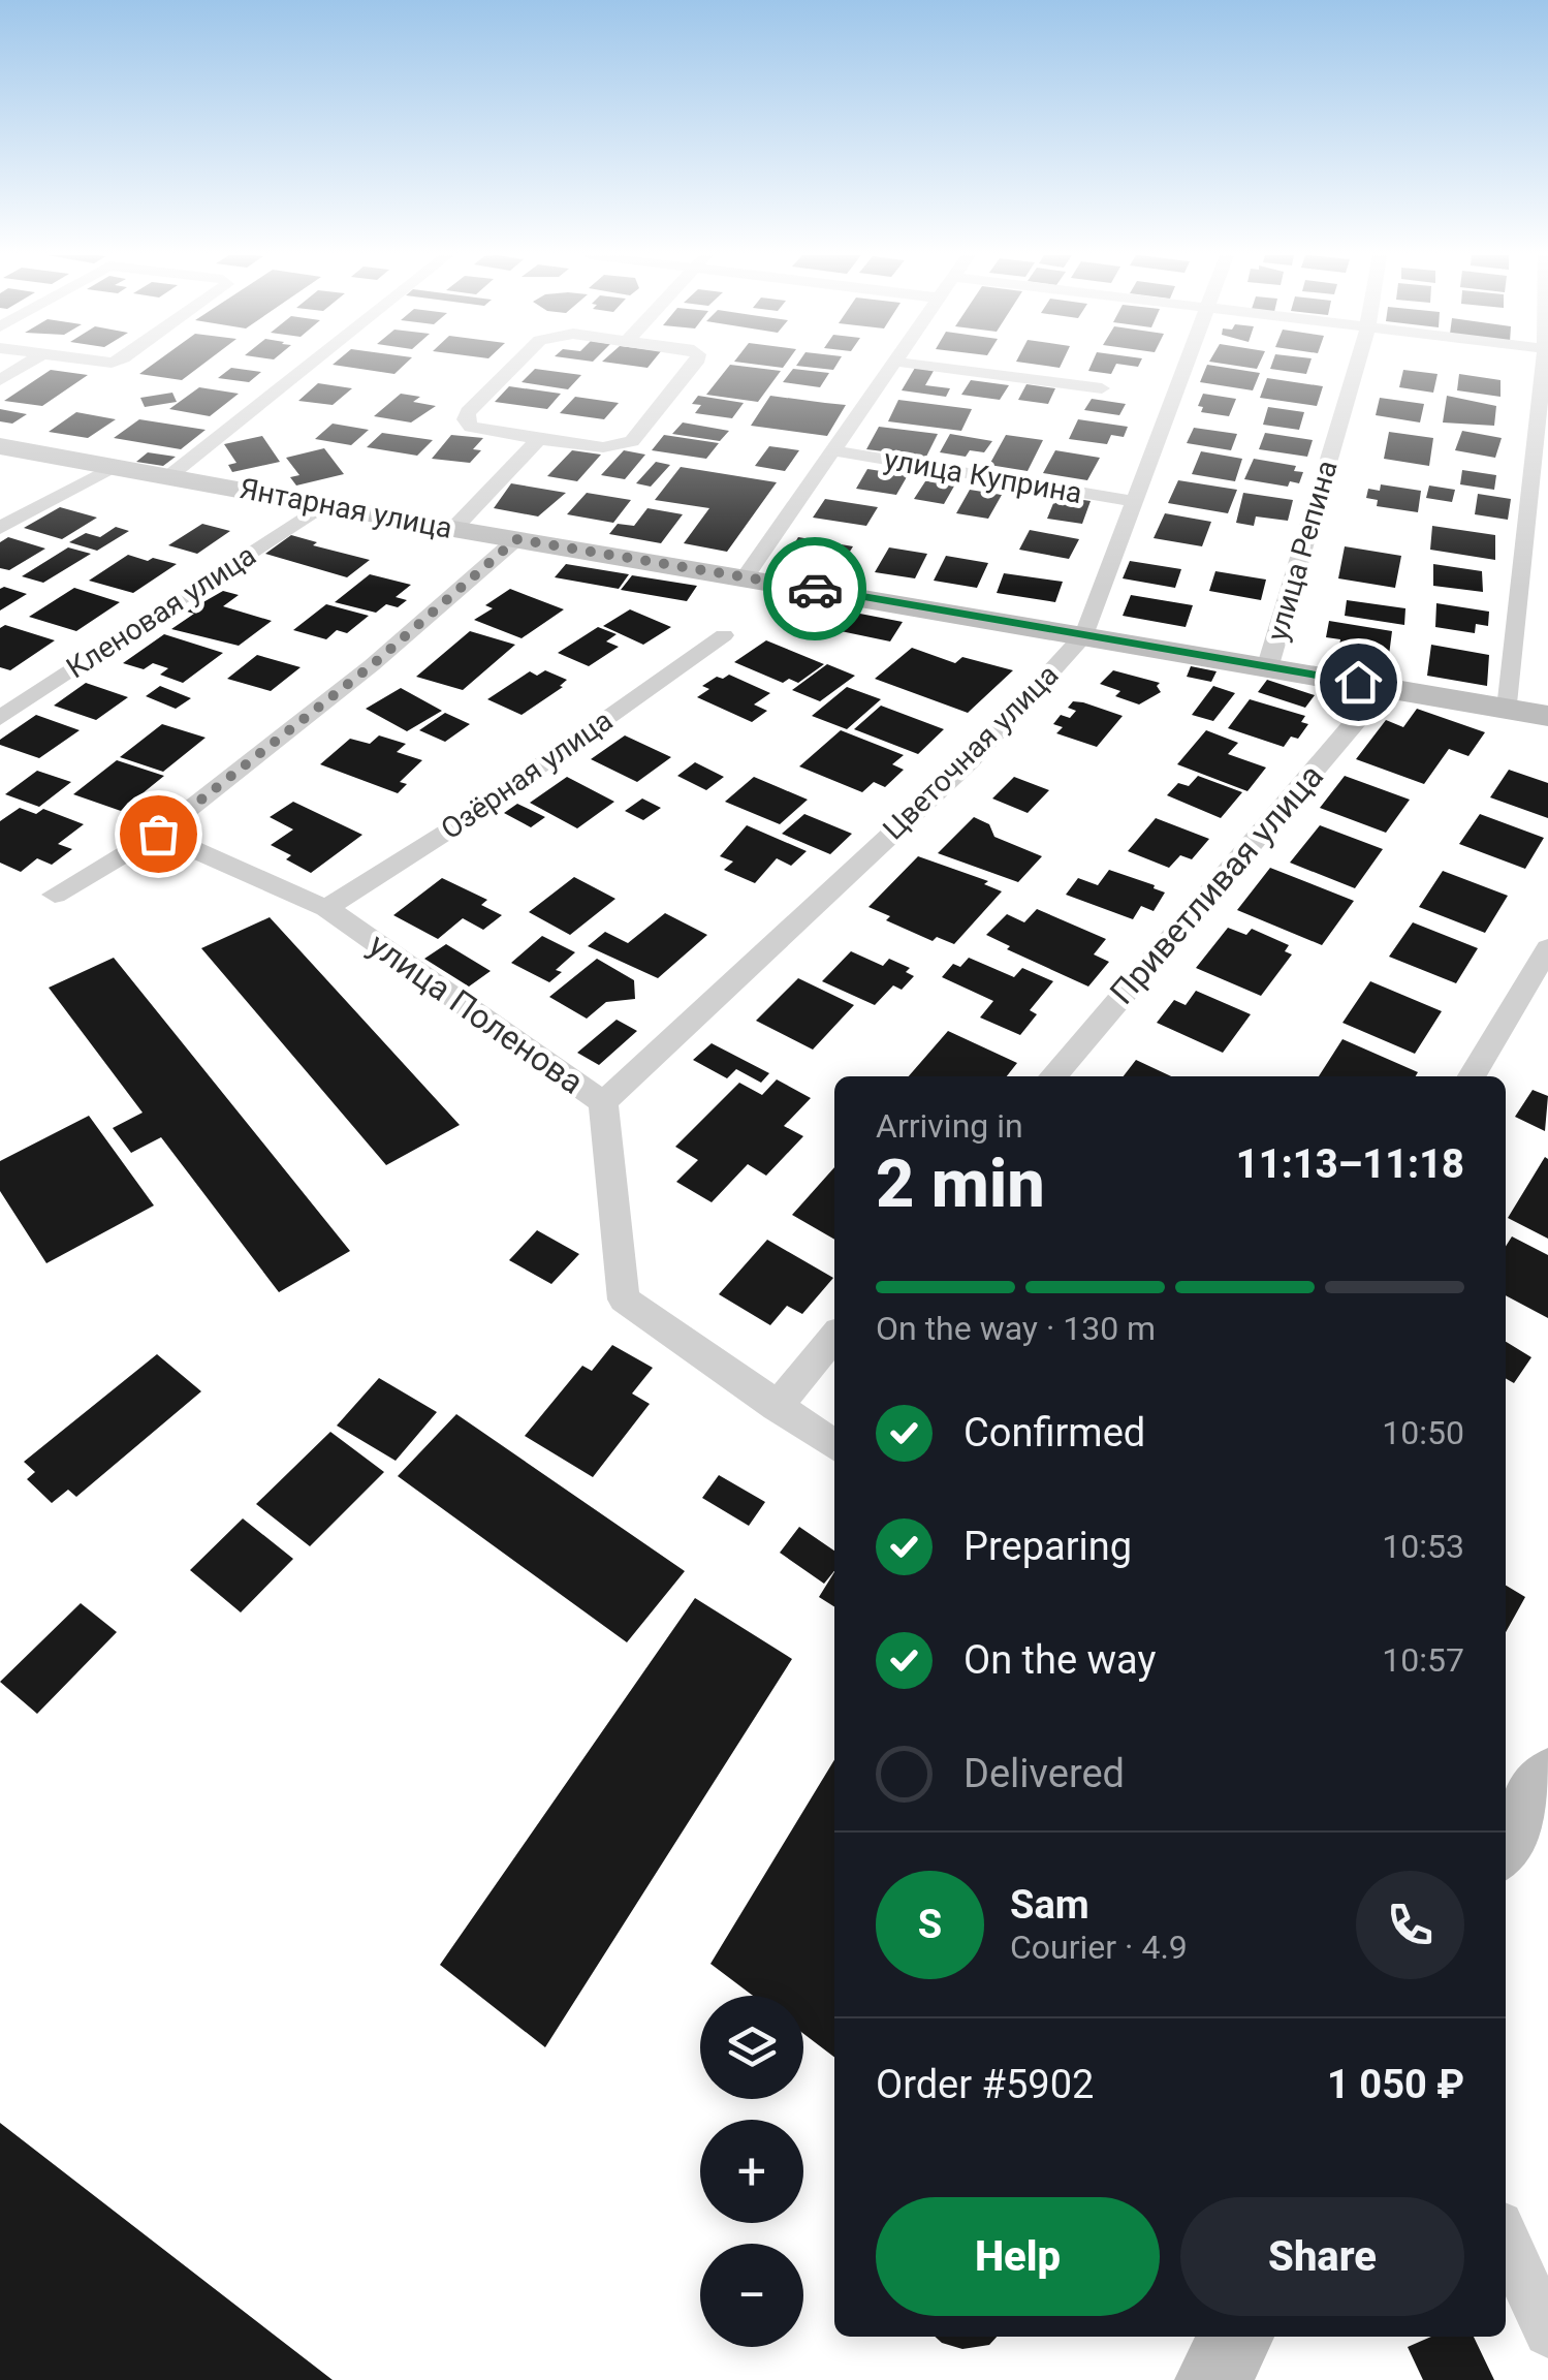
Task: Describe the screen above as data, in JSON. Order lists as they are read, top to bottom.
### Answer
{
  "streets": {
    "street": [
      "улица Куприна",
      "Янтарная улица",
      "улица Репина",
      "Кленовая улица",
      "Цветочная улица",
      "Озёрная улица",
      "Приветливая улица",
      "улица Поленова"
    ]
  },
  "crossings": [
    ["улица Куприна", "Цветочная улица"],
    ["Янтарная улица", "улица Репина"],
    ["Янтарная улица", "Кленовая улица"],
    ["Янтарная улица", "Цветочная улица"],
    ["Янтарная улица", "Приветливая улица"],
    ["Цветочная улица", "улица Поленова"],
    ["Озёрная улица", "улица Поленова"]
  ],
  "page": {
    "heading": ["2 min", "Arriving in", "11:13–11:18"],
    "panel": [
      "Sam",
      "Courier · 4.9",
      "Order #5902",
      "1 050 ₽"
    ],
    "bar": "On the way · 130 m",
    "list": [
      ["Confirmed", "10:50"],
      ["Preparing", "10:53"],
      ["On the way", "10:57"],
      "Delivered"
    ],
    "round": "S",
    "map_buttons": ["+", "−"],
    "buttons": ["Help", "Share"]
  }
}
